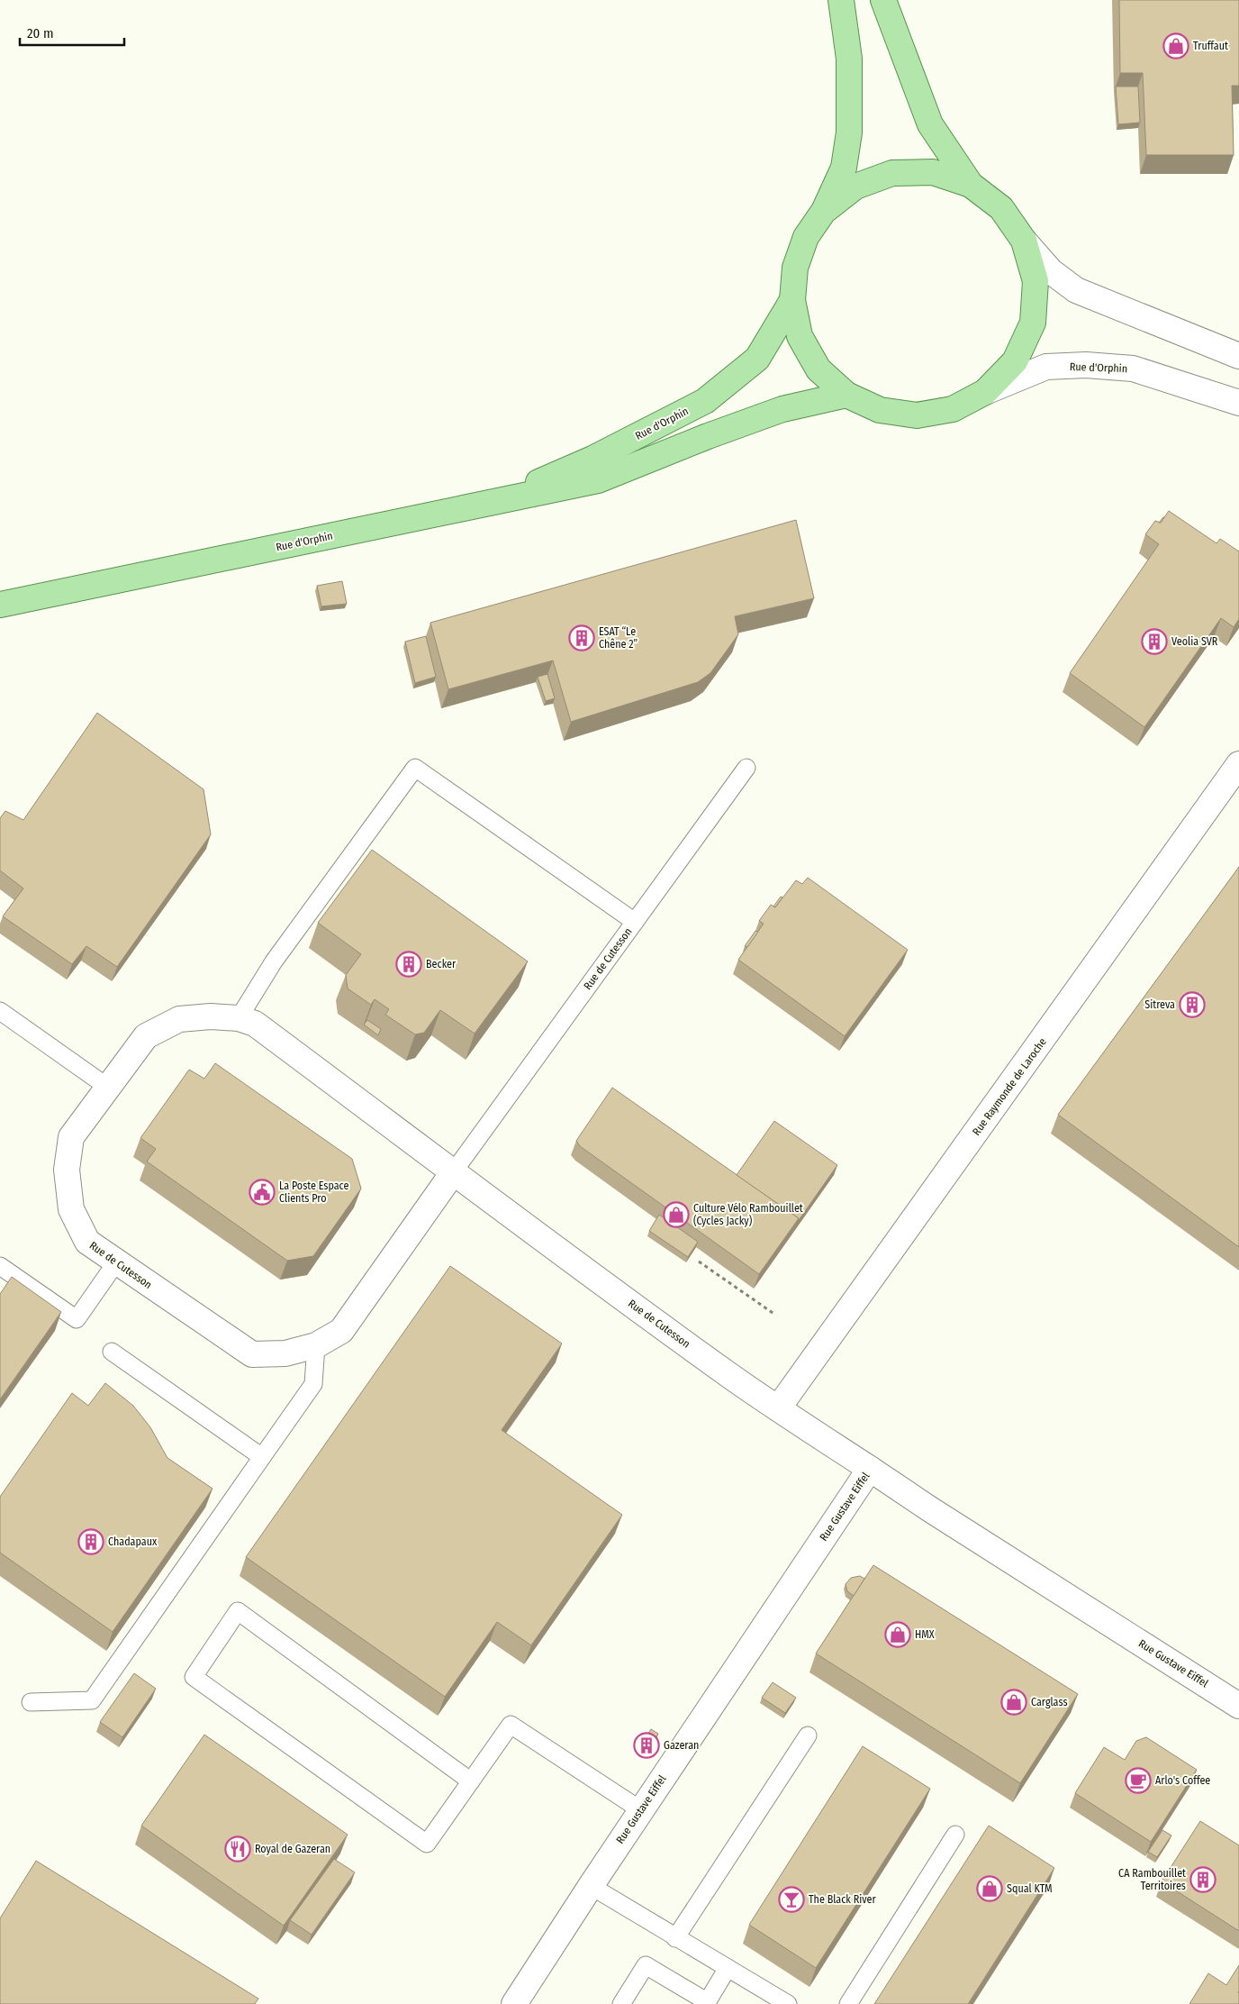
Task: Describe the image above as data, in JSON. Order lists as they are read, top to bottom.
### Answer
{
  "streets": {
    "main road": ["Rue d'Orphin"],
    "street": ["Rue de Cutesson", "Rue Raymonde de Laroche", "Rue Gustave Eiffel"]
  },
  "crossings": [
    ["Rue de Cutesson", "Rue Raymonde de Laroche"],
    ["Rue de Cutesson", "Rue Gustave Eiffel"]
  ],
  "places": {
    "shop": [
      "Truffaut",
      "Culture Vélo Rambouillet (Cycles Jacky)",
      "HMX",
      "Carglass",
      "Squal KTM"
    ],
    "building": [
      "ESAT “Le Chêne 2”",
      "Veolia SVR",
      "Becker",
      "Sitreva",
      "Chadapaux",
      "Gazeran",
      "CA Rambouillet Territoires"
    ],
    "public building": ["La Poste Espace Clients Pro"],
    "cafe": ["Arlo's Coffee"],
    "restaurant": ["Royal de Gazeran"],
    "bar": ["The Black River"]
  },
  "scale_bar": "20 m"
}
